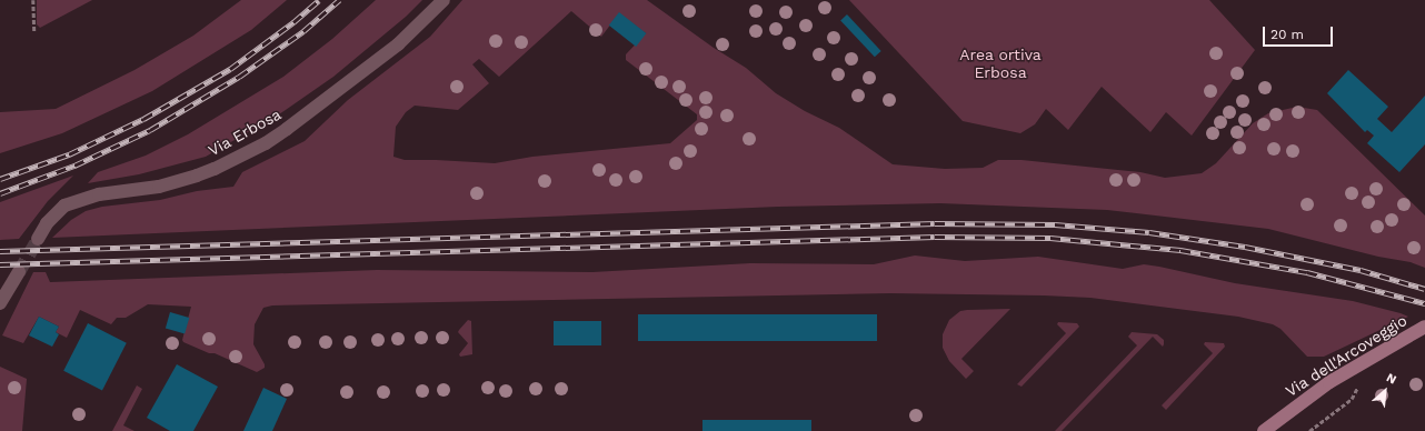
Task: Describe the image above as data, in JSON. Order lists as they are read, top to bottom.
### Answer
{
  "streets": {
    "street": ["Via Erbosa", "Via dell'Arcoveggio"]
  },
  "parks": ["Area ortiva Erbosa"],
  "scale_bar": "20 m",
  "north": "top right"
}
